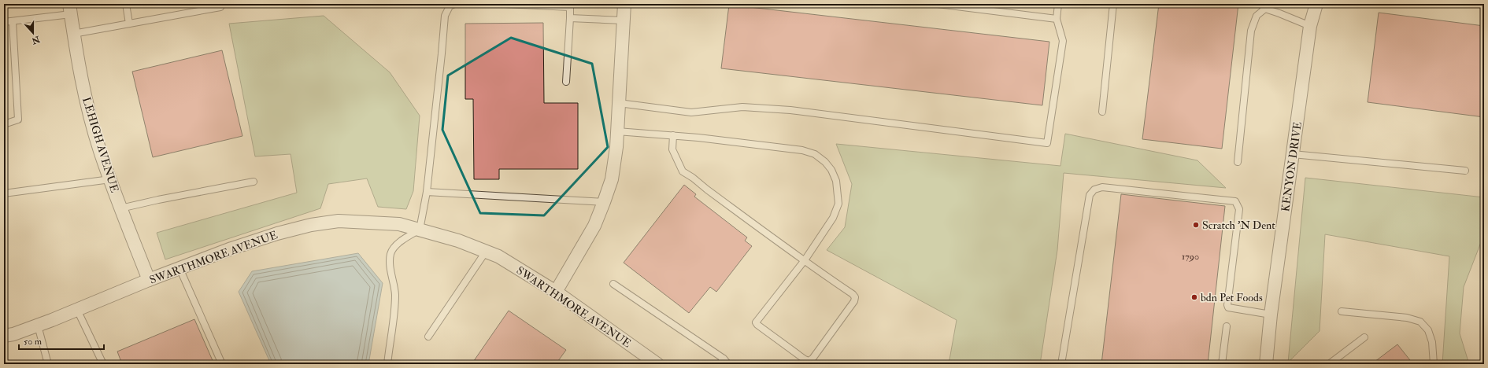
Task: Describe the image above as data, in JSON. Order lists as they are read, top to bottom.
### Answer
{
  "streets": {
    "street": ["LEHIGH AVENUE", "KENYON DRIVE", "SWARTHMORE AVENUE"]
  },
  "crossings": [
    ["LEHIGH AVENUE", "SWARTHMORE AVENUE"]
  ],
  "places": ["Scratch 'N Dent", "bdn Pet Foods"],
  "house_numbers": ["1790"],
  "scale_bar": "50 m",
  "north": "bottom"
}
